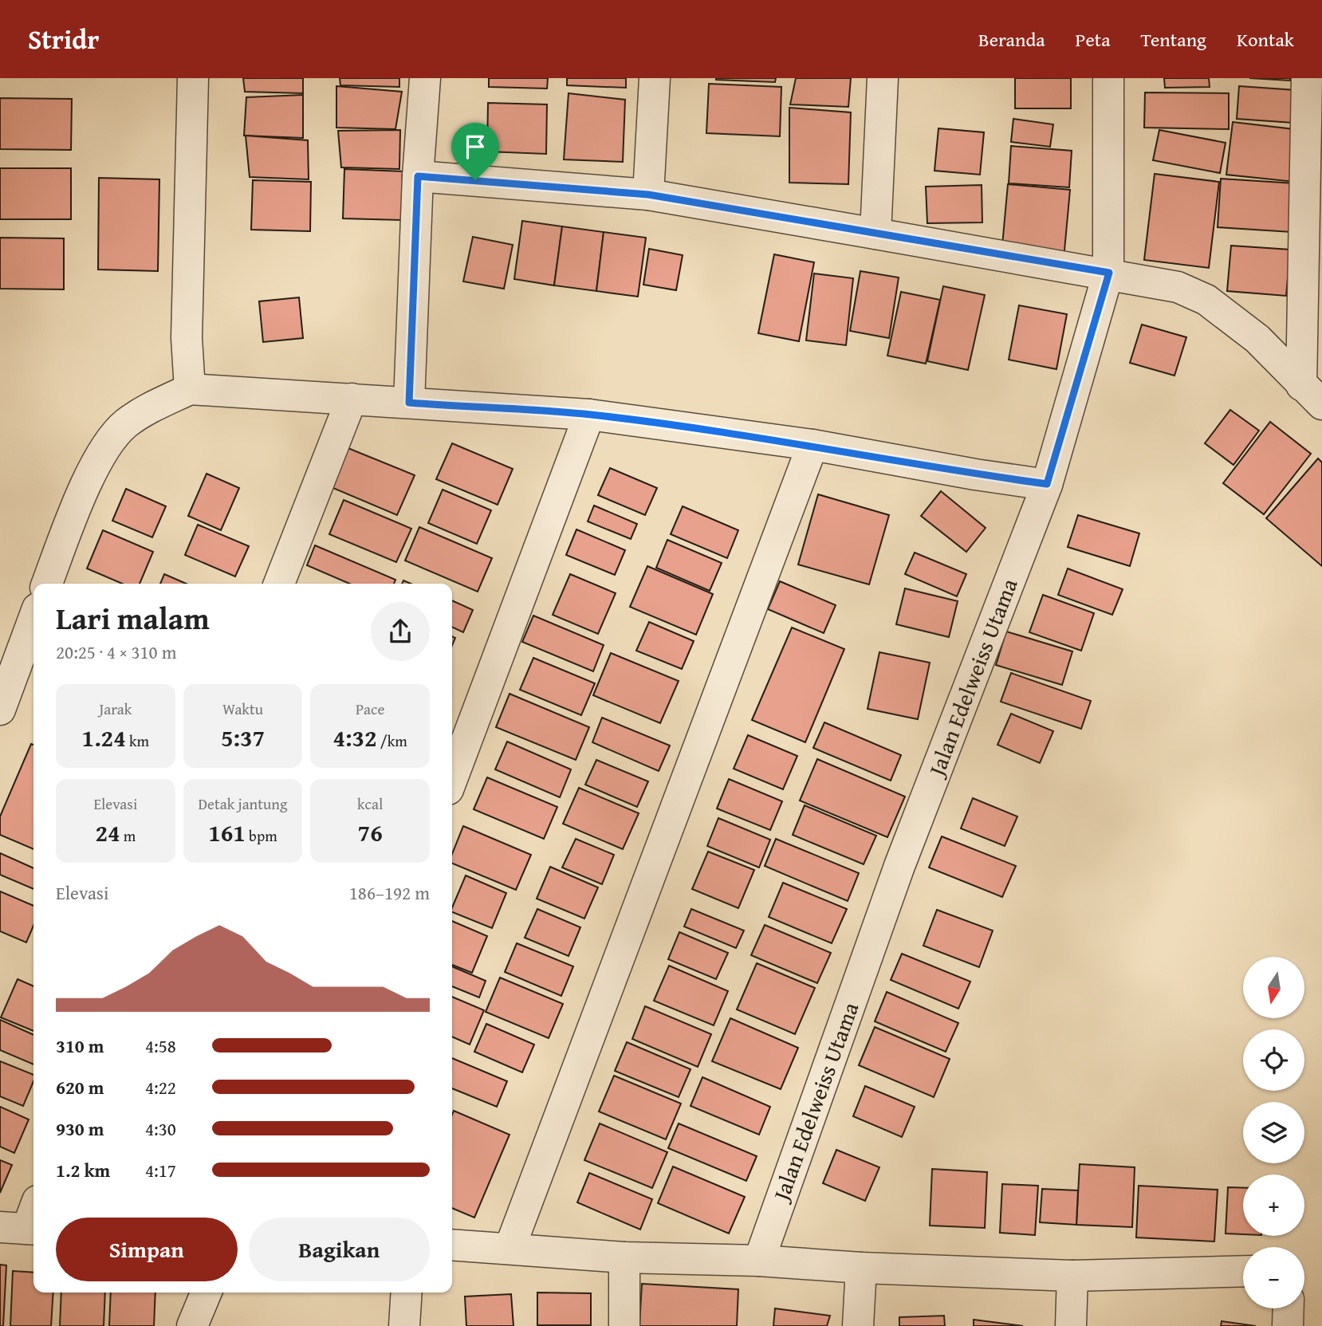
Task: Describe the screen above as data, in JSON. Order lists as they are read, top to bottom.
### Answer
{
  "streets": {
    "street": ["Jalan Edelweiss Utama"]
  },
  "north": "bottom",
  "page": {
    "header": "Stridr",
    "nav": [
      "Beranda",
      "Peta",
      "Tentang",
      "Kontak"
    ],
    "heading": ["Lari malam", "20:25 · 4 × 310 m"],
    "stats": [
      ["Jarak", "1.24 km"],
      ["Waktu", "5:37"],
      ["Pace", "4:32 /km"],
      ["Elevasi", "24 m"],
      ["Detak jantung", "161 bpm"],
      ["kcal", "76"]
    ],
    "chart": ["Elevasi", "186–192 m"],
    "map_buttons": ["+", "−"],
    "list": [
      {
        "name": "310 m",
        "note": "4:58"
      },
      {
        "name": "620 m",
        "note": "4:22"
      },
      {
        "name": "930 m",
        "note": "4:30"
      },
      {
        "name": "1.2 km",
        "note": "4:17"
      }
    ],
    "buttons": ["Simpan", "Bagikan"]
  }
}
